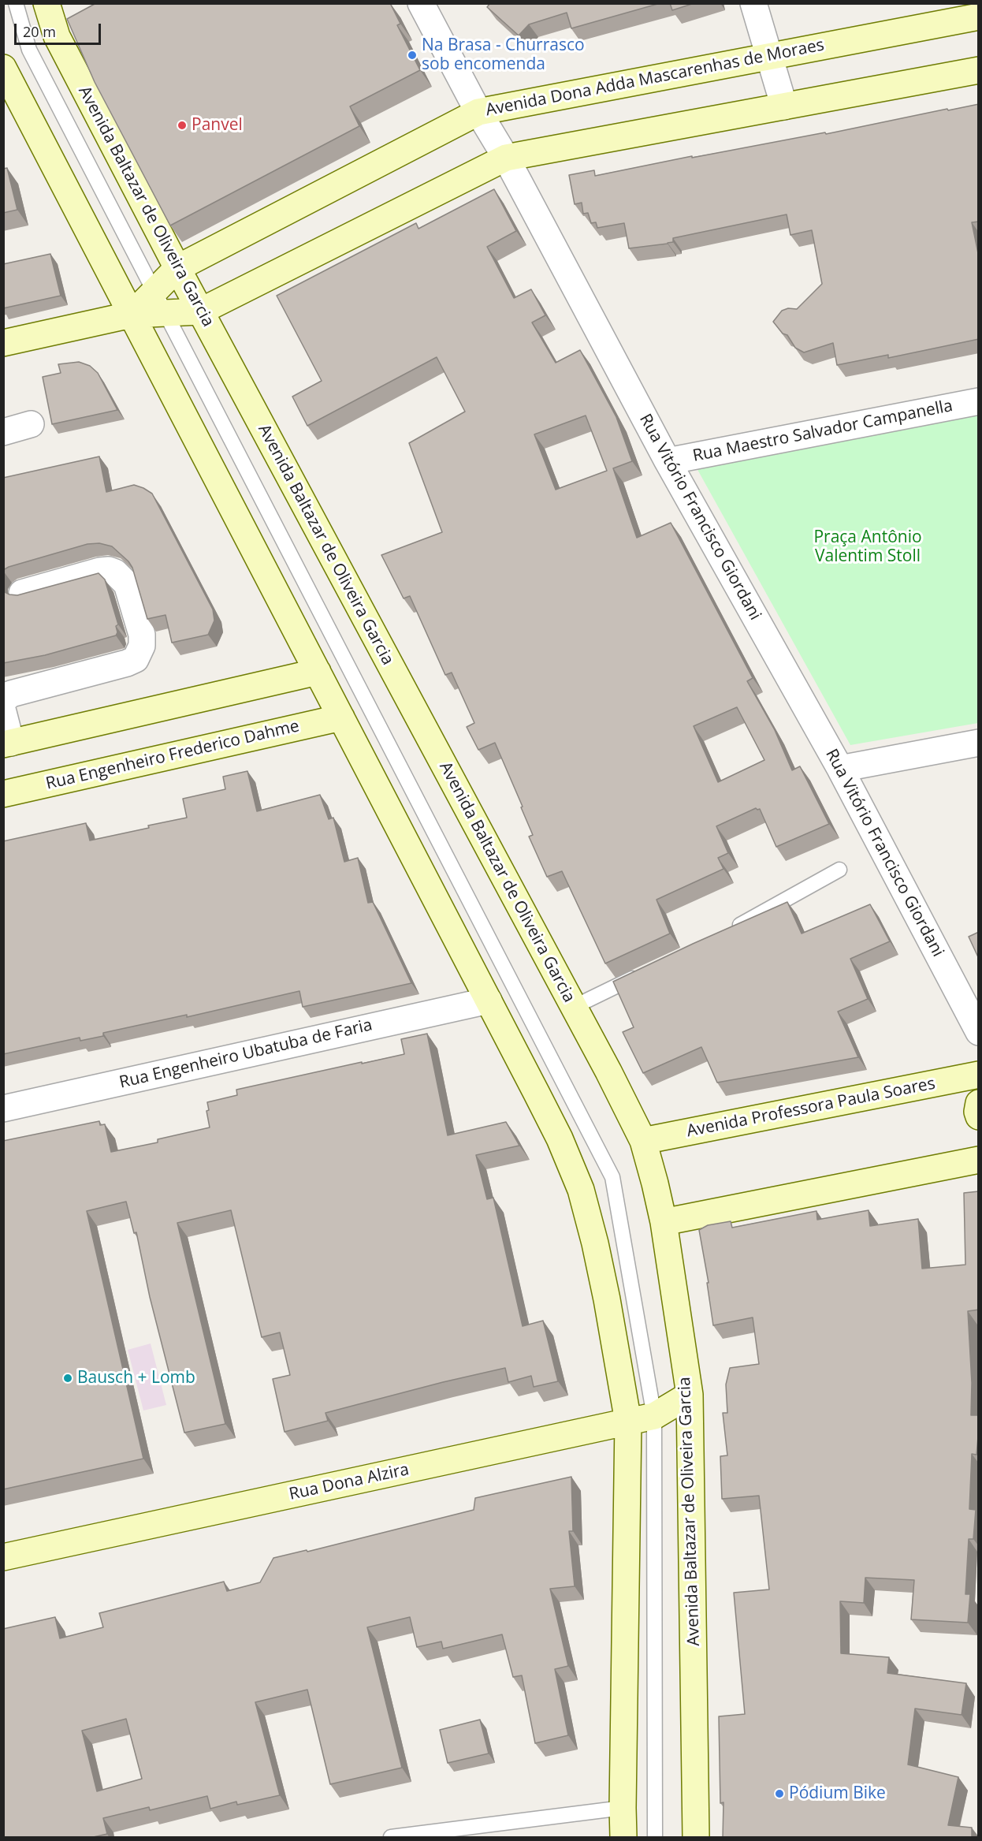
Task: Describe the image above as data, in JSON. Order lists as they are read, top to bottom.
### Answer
{
  "streets": {
    "main road": [
      "Avenida Dona Adda Mascarenhas de Moraes",
      "Avenida Baltazar de Oliveira Garcia",
      "Rua Engenheiro Frederico Dahme",
      "Avenida Professora Paula Soares",
      "Rua Dona Alzira"
    ],
    "street": ["Rua Maestro Salvador Campanella", "Rua Vitório Francisco Giordani", "Rua Engenheiro Ubatuba de Faria"]
  },
  "crossings": [
    ["Avenida Dona Adda Mascarenhas de Moraes", "Avenida Baltazar de Oliveira Garcia"],
    ["Avenida Dona Adda Mascarenhas de Moraes", "Rua Vitório Francisco Giordani"],
    ["Avenida Baltazar de Oliveira Garcia", "Avenida Professora Paula Soares"],
    ["Avenida Baltazar de Oliveira Garcia", "Rua Dona Alzira"],
    ["Rua Maestro Salvador Campanella", "Rua Vitório Francisco Giordani"]
  ],
  "parks": ["Praça Antônio Valentim Stoll"],
  "places": [
    "Na Brasa - Churrasco sob encomenda",
    "Panvel",
    "Bausch + Lomb",
    "Pódium Bike"
  ],
  "scale_bar": "20 m"
}
